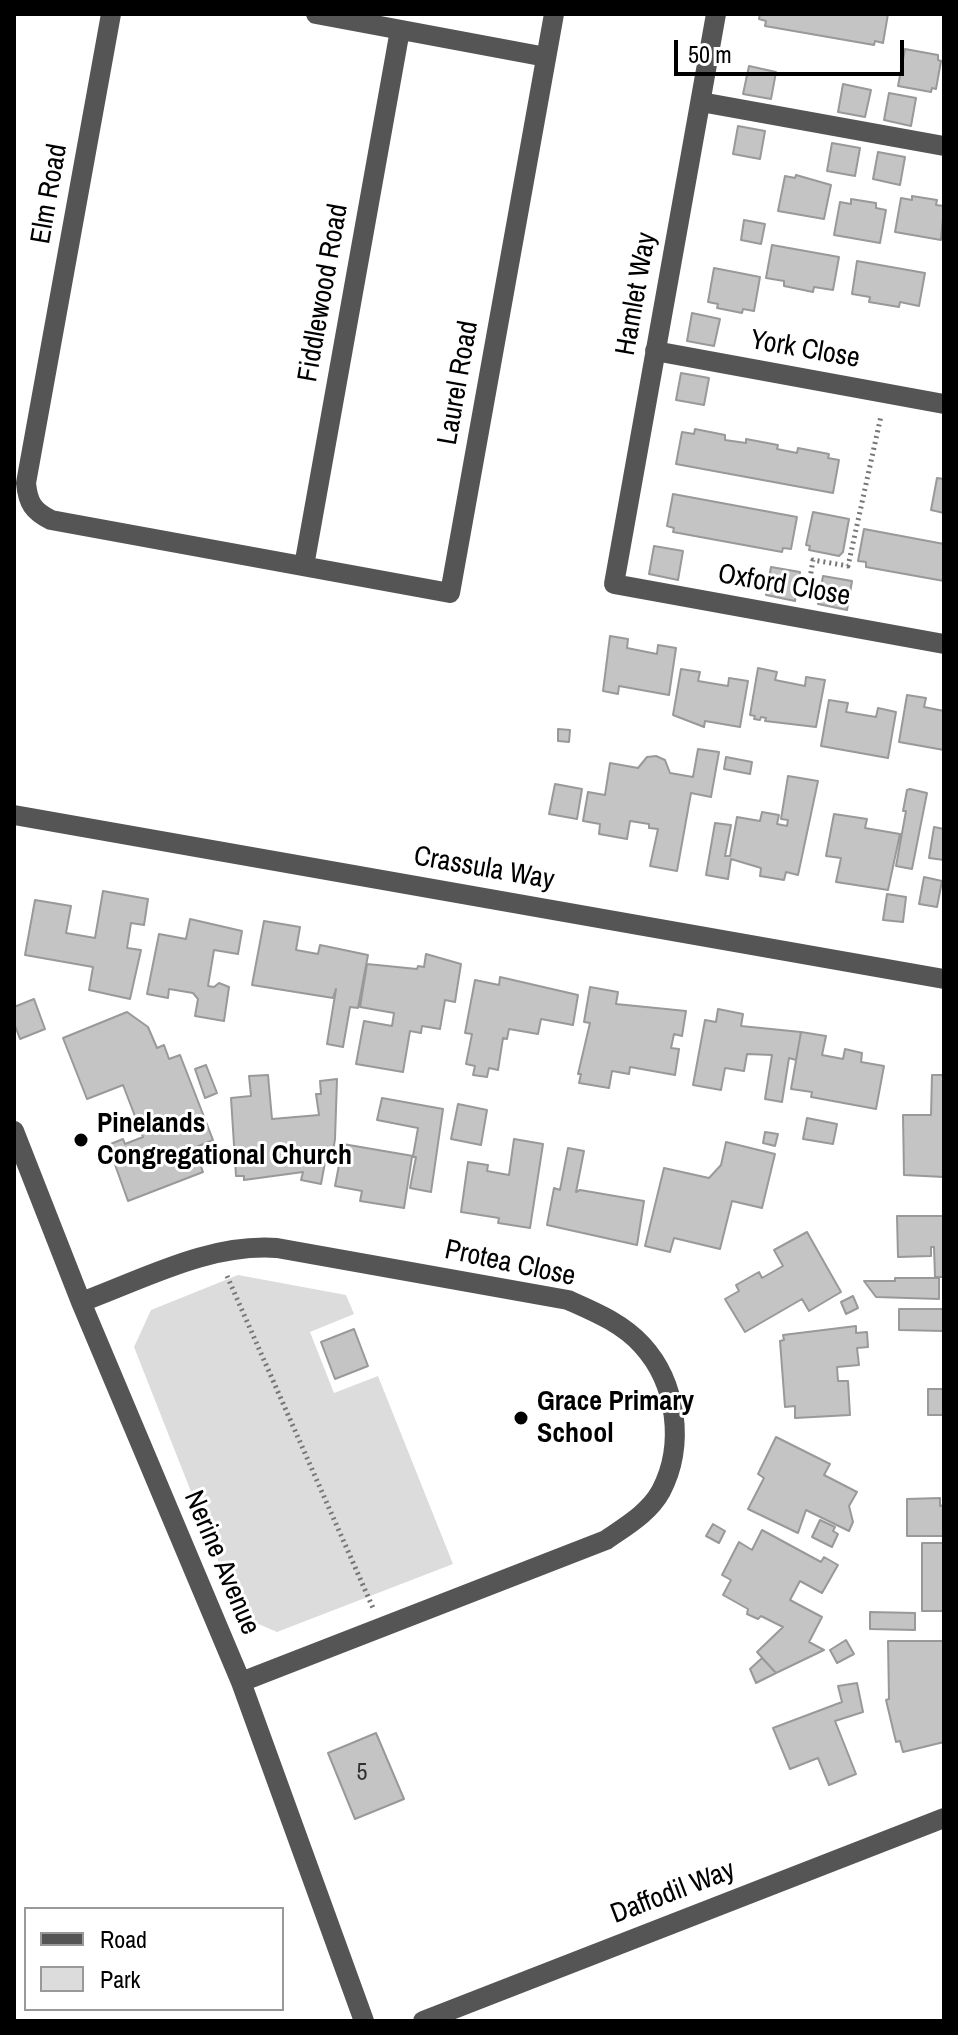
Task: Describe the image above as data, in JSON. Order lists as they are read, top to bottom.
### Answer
{
  "streets": {
    "street": [
      "Elm Road",
      "Fiddlewood Road",
      "Hamlet Way",
      "York Close",
      "Laurel Road",
      "Oxford Close",
      "Crassula Way",
      "Protea Close",
      "Nerine Avenue",
      "Daffodil Way"
    ]
  },
  "crossings": [
    ["Elm Road", "Laurel Road"],
    ["Fiddlewood Road", "Laurel Road"],
    ["Hamlet Way", "York Close"],
    ["Hamlet Way", "Oxford Close"],
    ["Protea Close", "Nerine Avenue"]
  ],
  "places": ["Pinelands Congregational Church", "Grace Primary School"],
  "house_numbers": ["5"],
  "legend": ["Road", "Park"],
  "scale_bar": "50 m"
}
